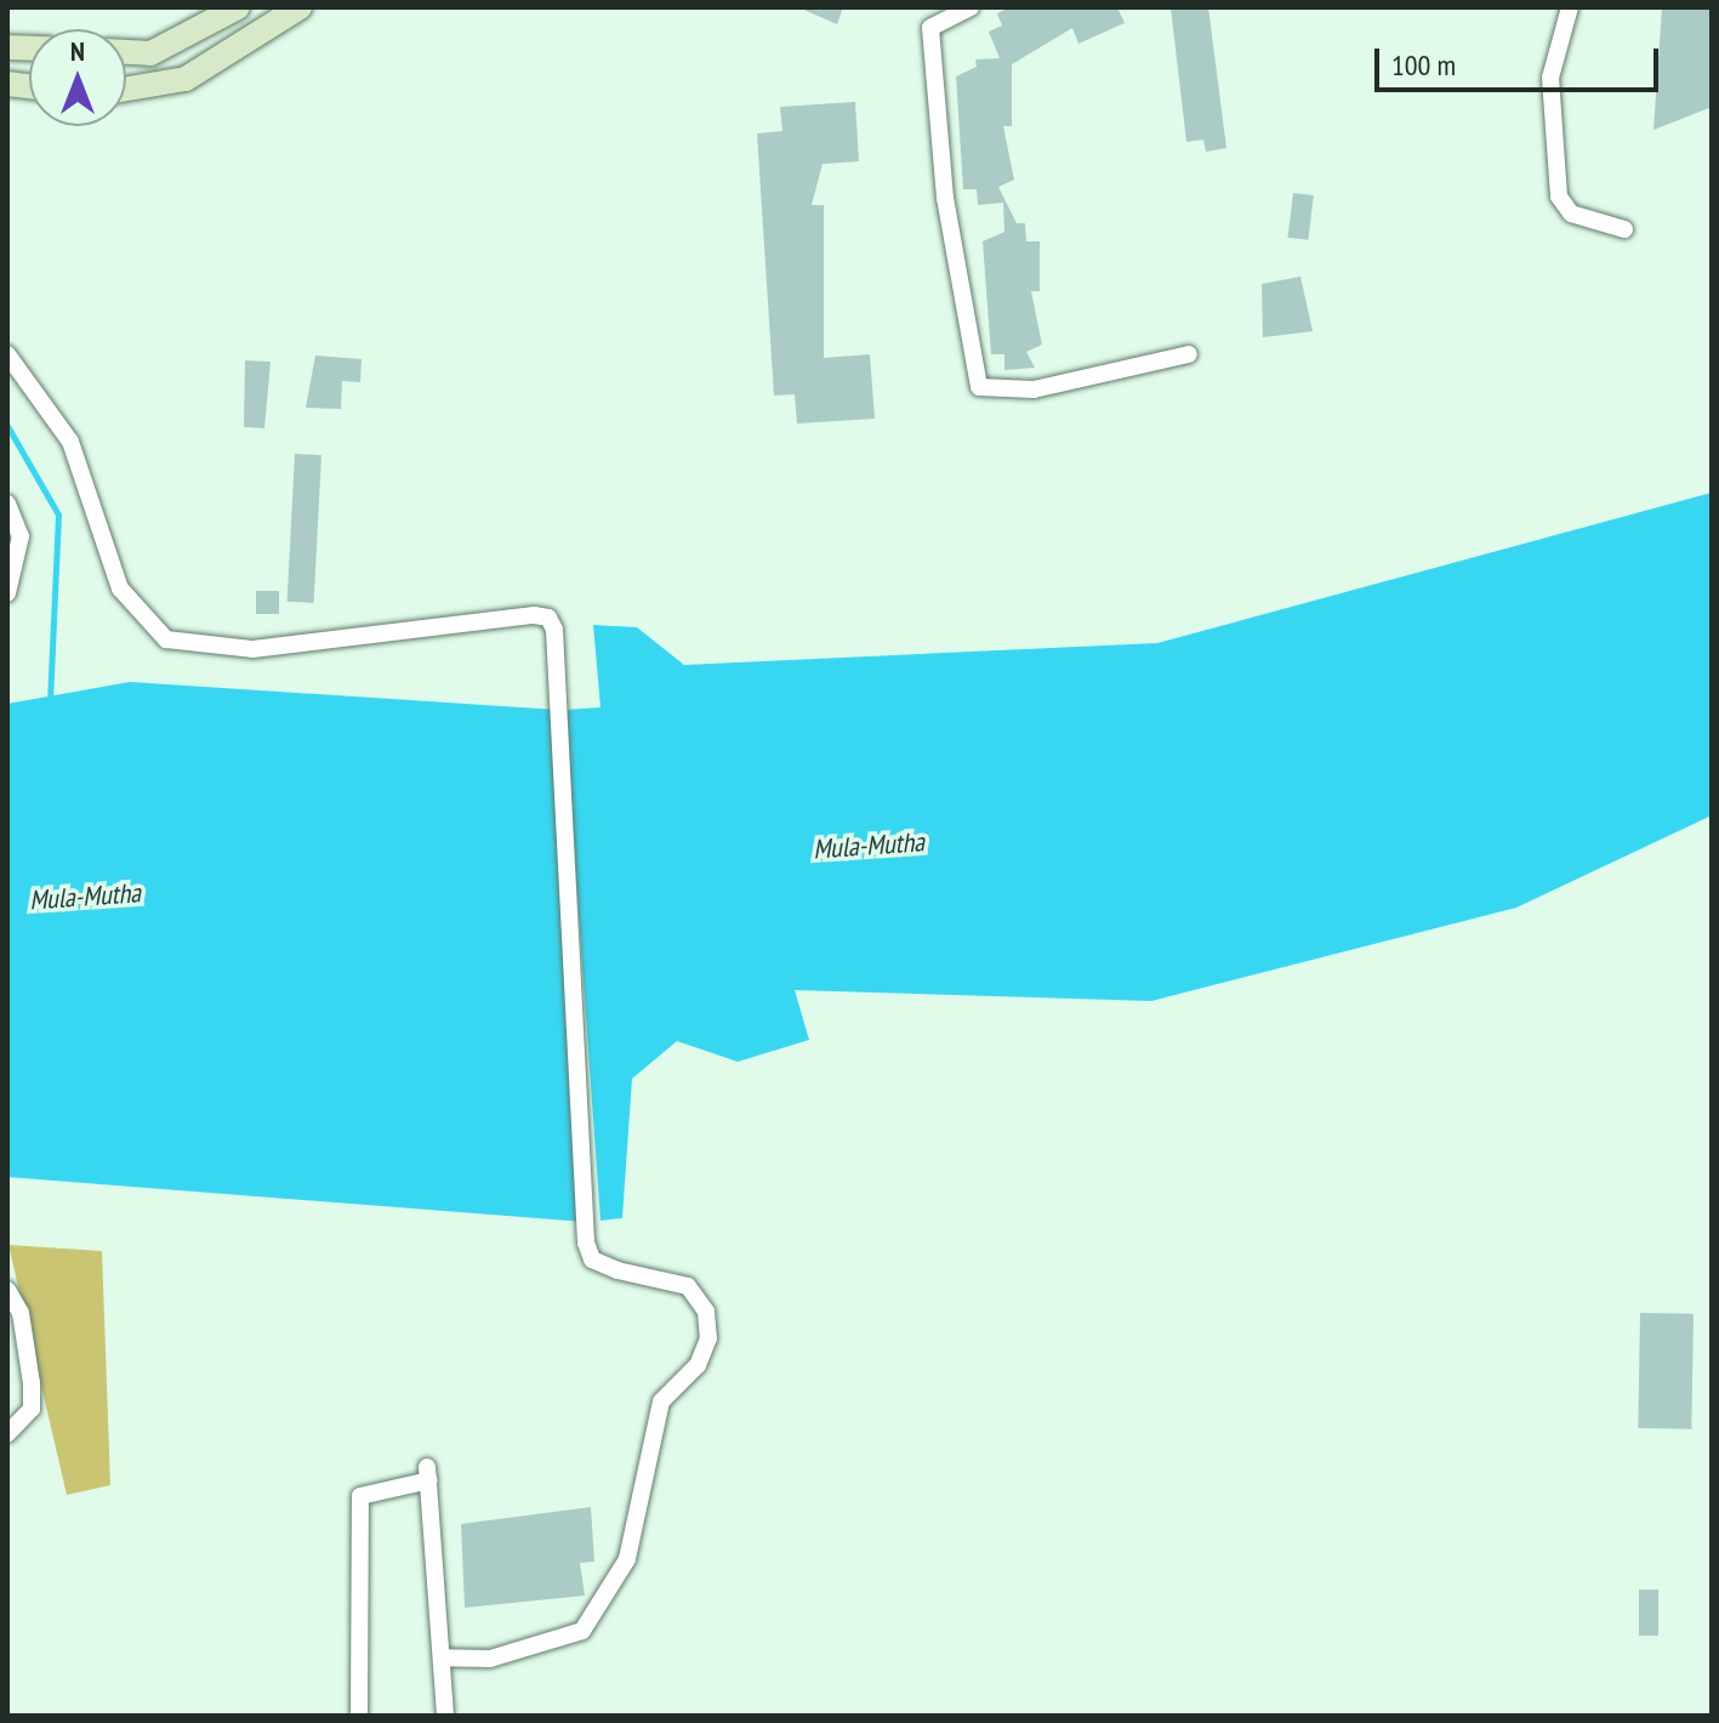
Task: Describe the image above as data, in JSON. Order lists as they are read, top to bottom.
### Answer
{
  "water": ["Mula-Mutha"],
  "scale_bar": "100 m",
  "north": "top"
}
